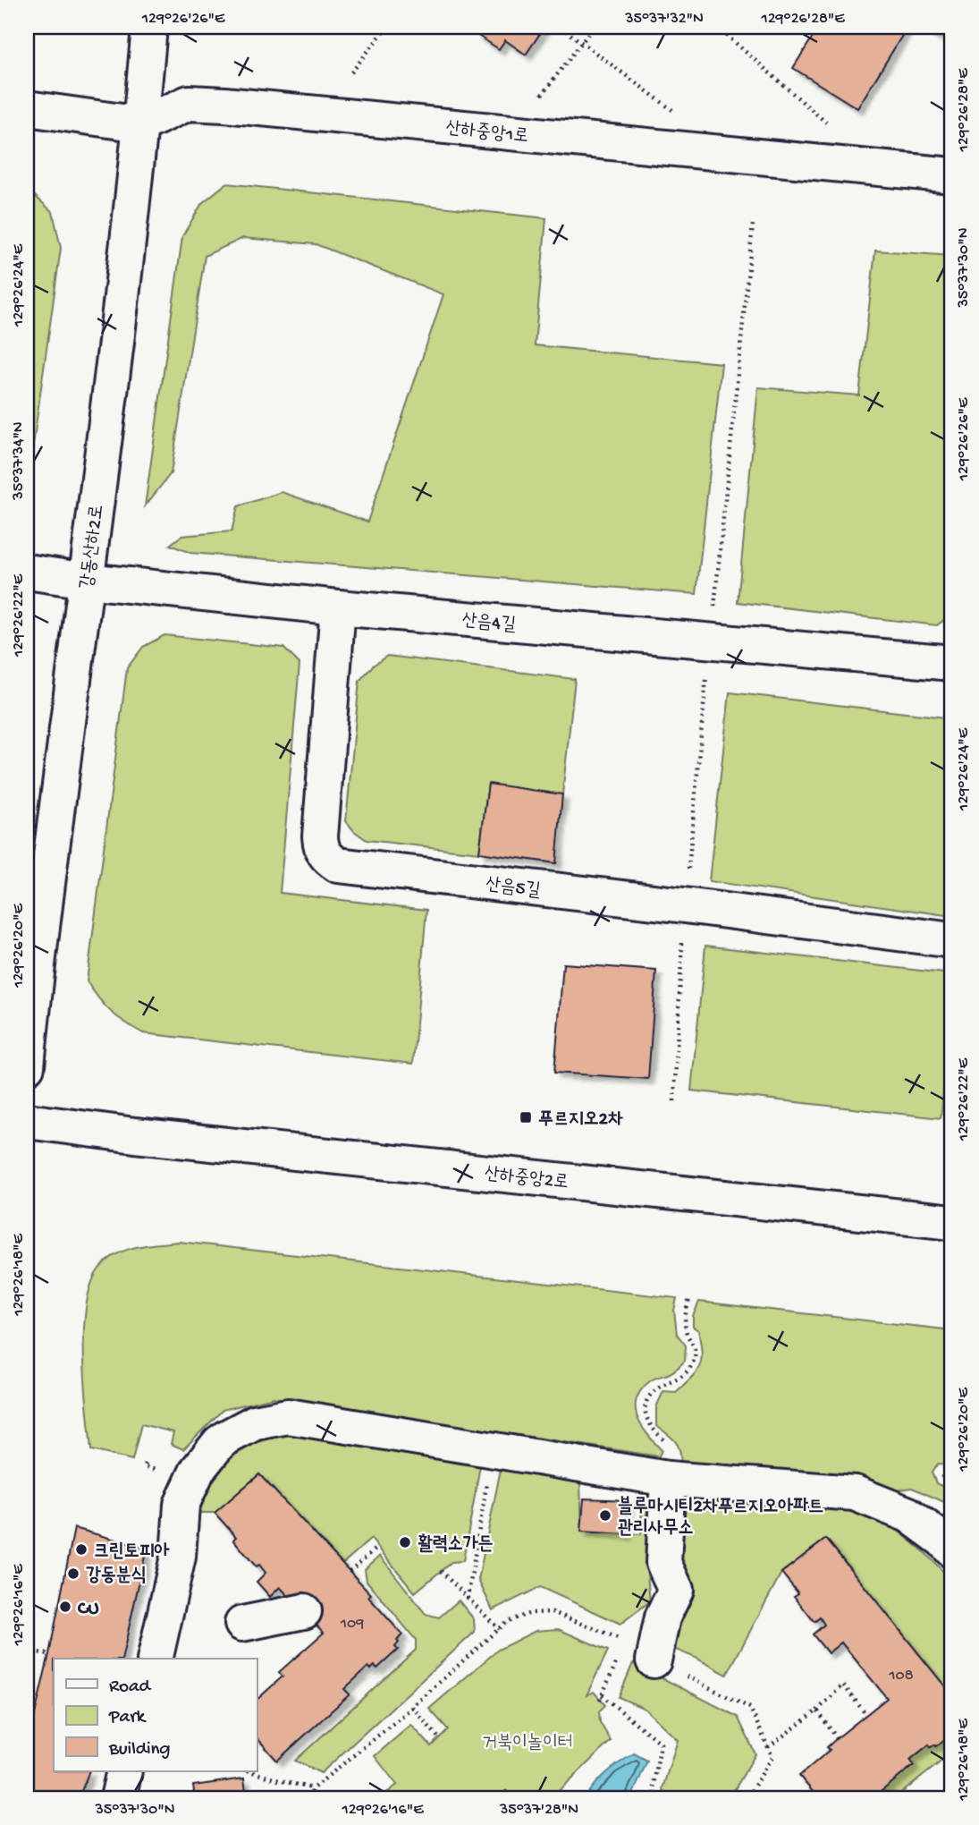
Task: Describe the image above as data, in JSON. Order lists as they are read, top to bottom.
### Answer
{
  "streets": {
    "street": [
      "산하중앙1로",
      "강동산하2로",
      "산음4길",
      "산음5길",
      "산하중앙2로"
    ]
  },
  "crossings": [
    ["산하중앙1로", "강동산하2로"],
    ["강동산하2로", "산음4길"],
    ["산음4길", "산음5길"]
  ],
  "parks": ["거북이놀이터"],
  "places": {
    "transit": ["푸르지오2차"],
    "other": [
      "블루마시티2차푸르지오아파트 관리사무소",
      "활력소가든",
      "크린토피아",
      "강동분식",
      "CU"
    ]
  },
  "house_numbers": ["109", "108"],
  "legend": ["Road", "Park", "Building"],
  "coordinates": [
    "129°26'26\"E",
    "35°37'32\"N",
    "129°26'28\"E",
    "35°37'30\"N",
    "129°26'24\"E",
    "35°37'34\"N",
    "129°26'22\"E",
    "129°26'20\"E",
    "129°26'18\"E",
    "129°26'16\"E",
    "35°37'28\"N"
  ]
}
